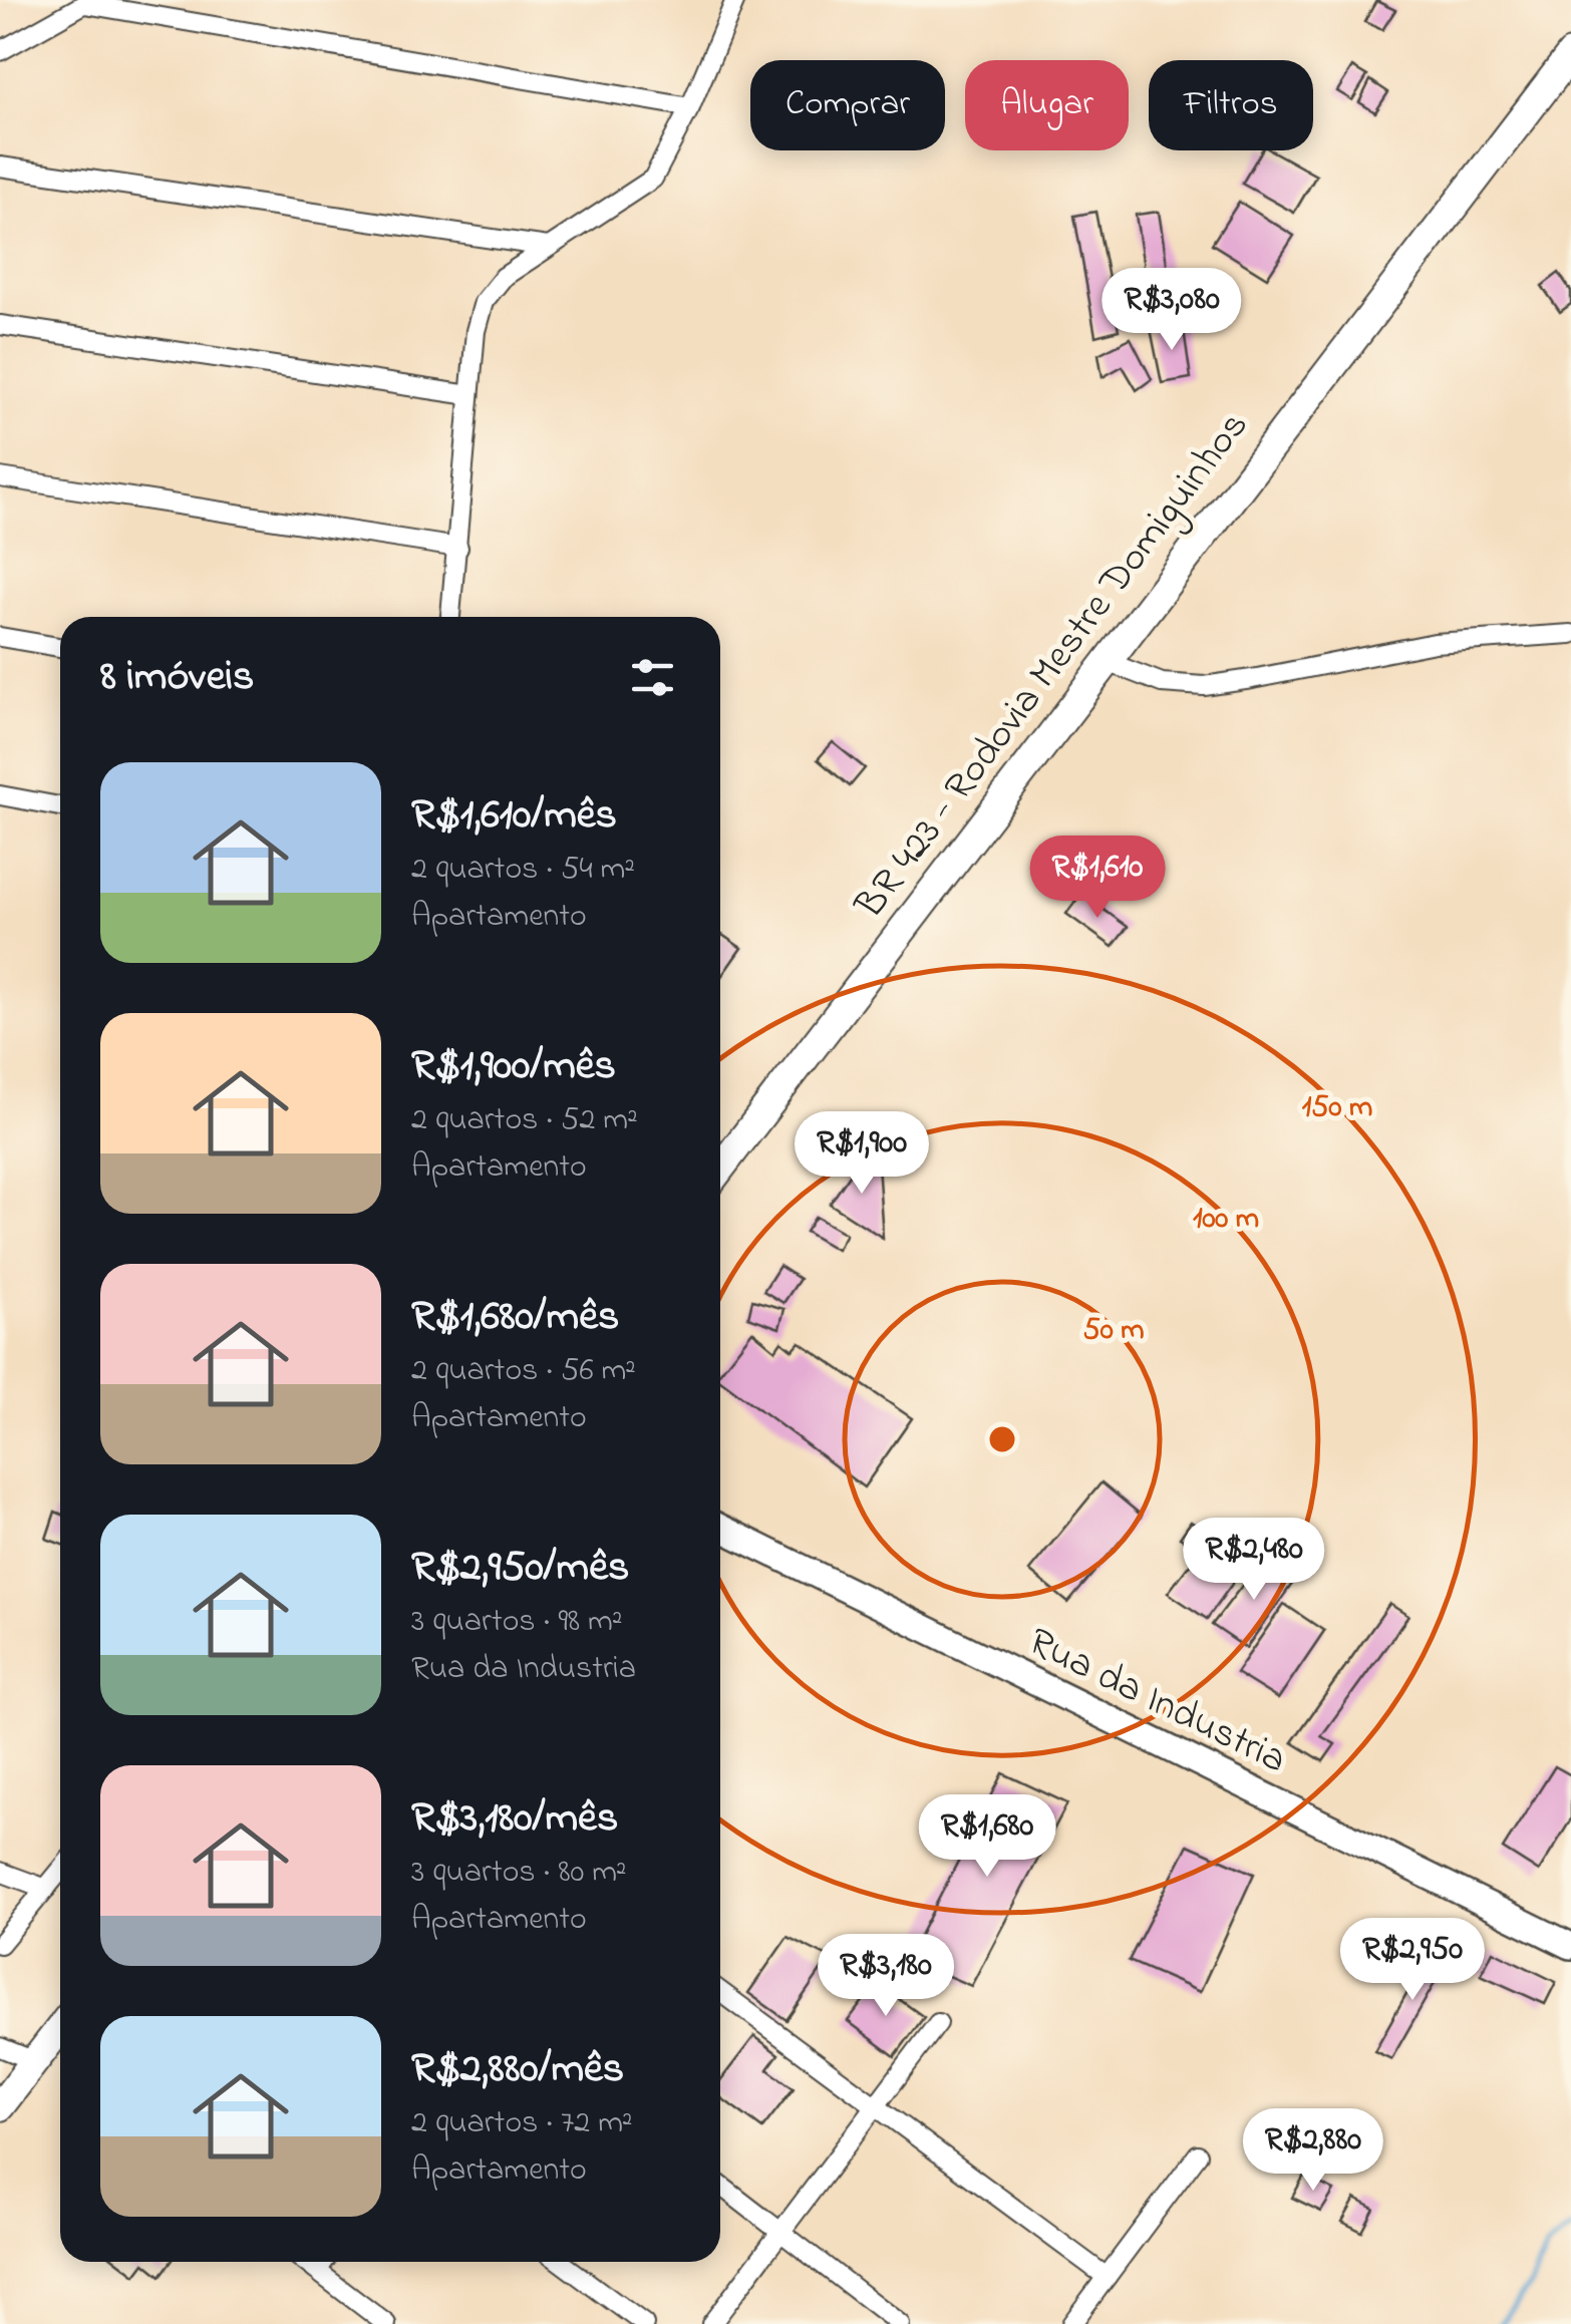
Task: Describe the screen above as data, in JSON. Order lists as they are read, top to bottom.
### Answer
{
  "streets": {
    "main road": ["BR 423 - Rodovia Mestre Domiguinhos"],
    "street": ["Rua da Industria"]
  },
  "page": {
    "chip": ["Comprar", "Alugar", "Filtros"],
    "price": [
      "R$3,080",
      "R$1,610",
      "R$1,900",
      "R$2,480",
      "R$1,680",
      "R$2,950",
      "R$3,180",
      "R$2,880"
    ],
    "heading": "8 imóveis",
    "list": [
      {
        "name": "R$1,610/mês",
        "note": "2 quartos · 54 m² · Apartamento"
      },
      {
        "name": "R$1,900/mês",
        "note": "2 quartos · 52 m² · Apartamento"
      },
      {
        "name": "R$1,680/mês",
        "note": "2 quartos · 56 m² · Apartamento"
      },
      {
        "name": "R$2,950/mês",
        "note": "3 quartos · 98 m² · Rua da Industria"
      },
      {
        "name": "R$3,180/mês",
        "note": "3 quartos · 80 m² · Apartamento"
      },
      {
        "name": "R$2,880/mês",
        "note": "2 quartos · 72 m² · Apartamento"
      }
    ]
  },
  "rings": ["150 m", "100 m", "50 m"]
}
